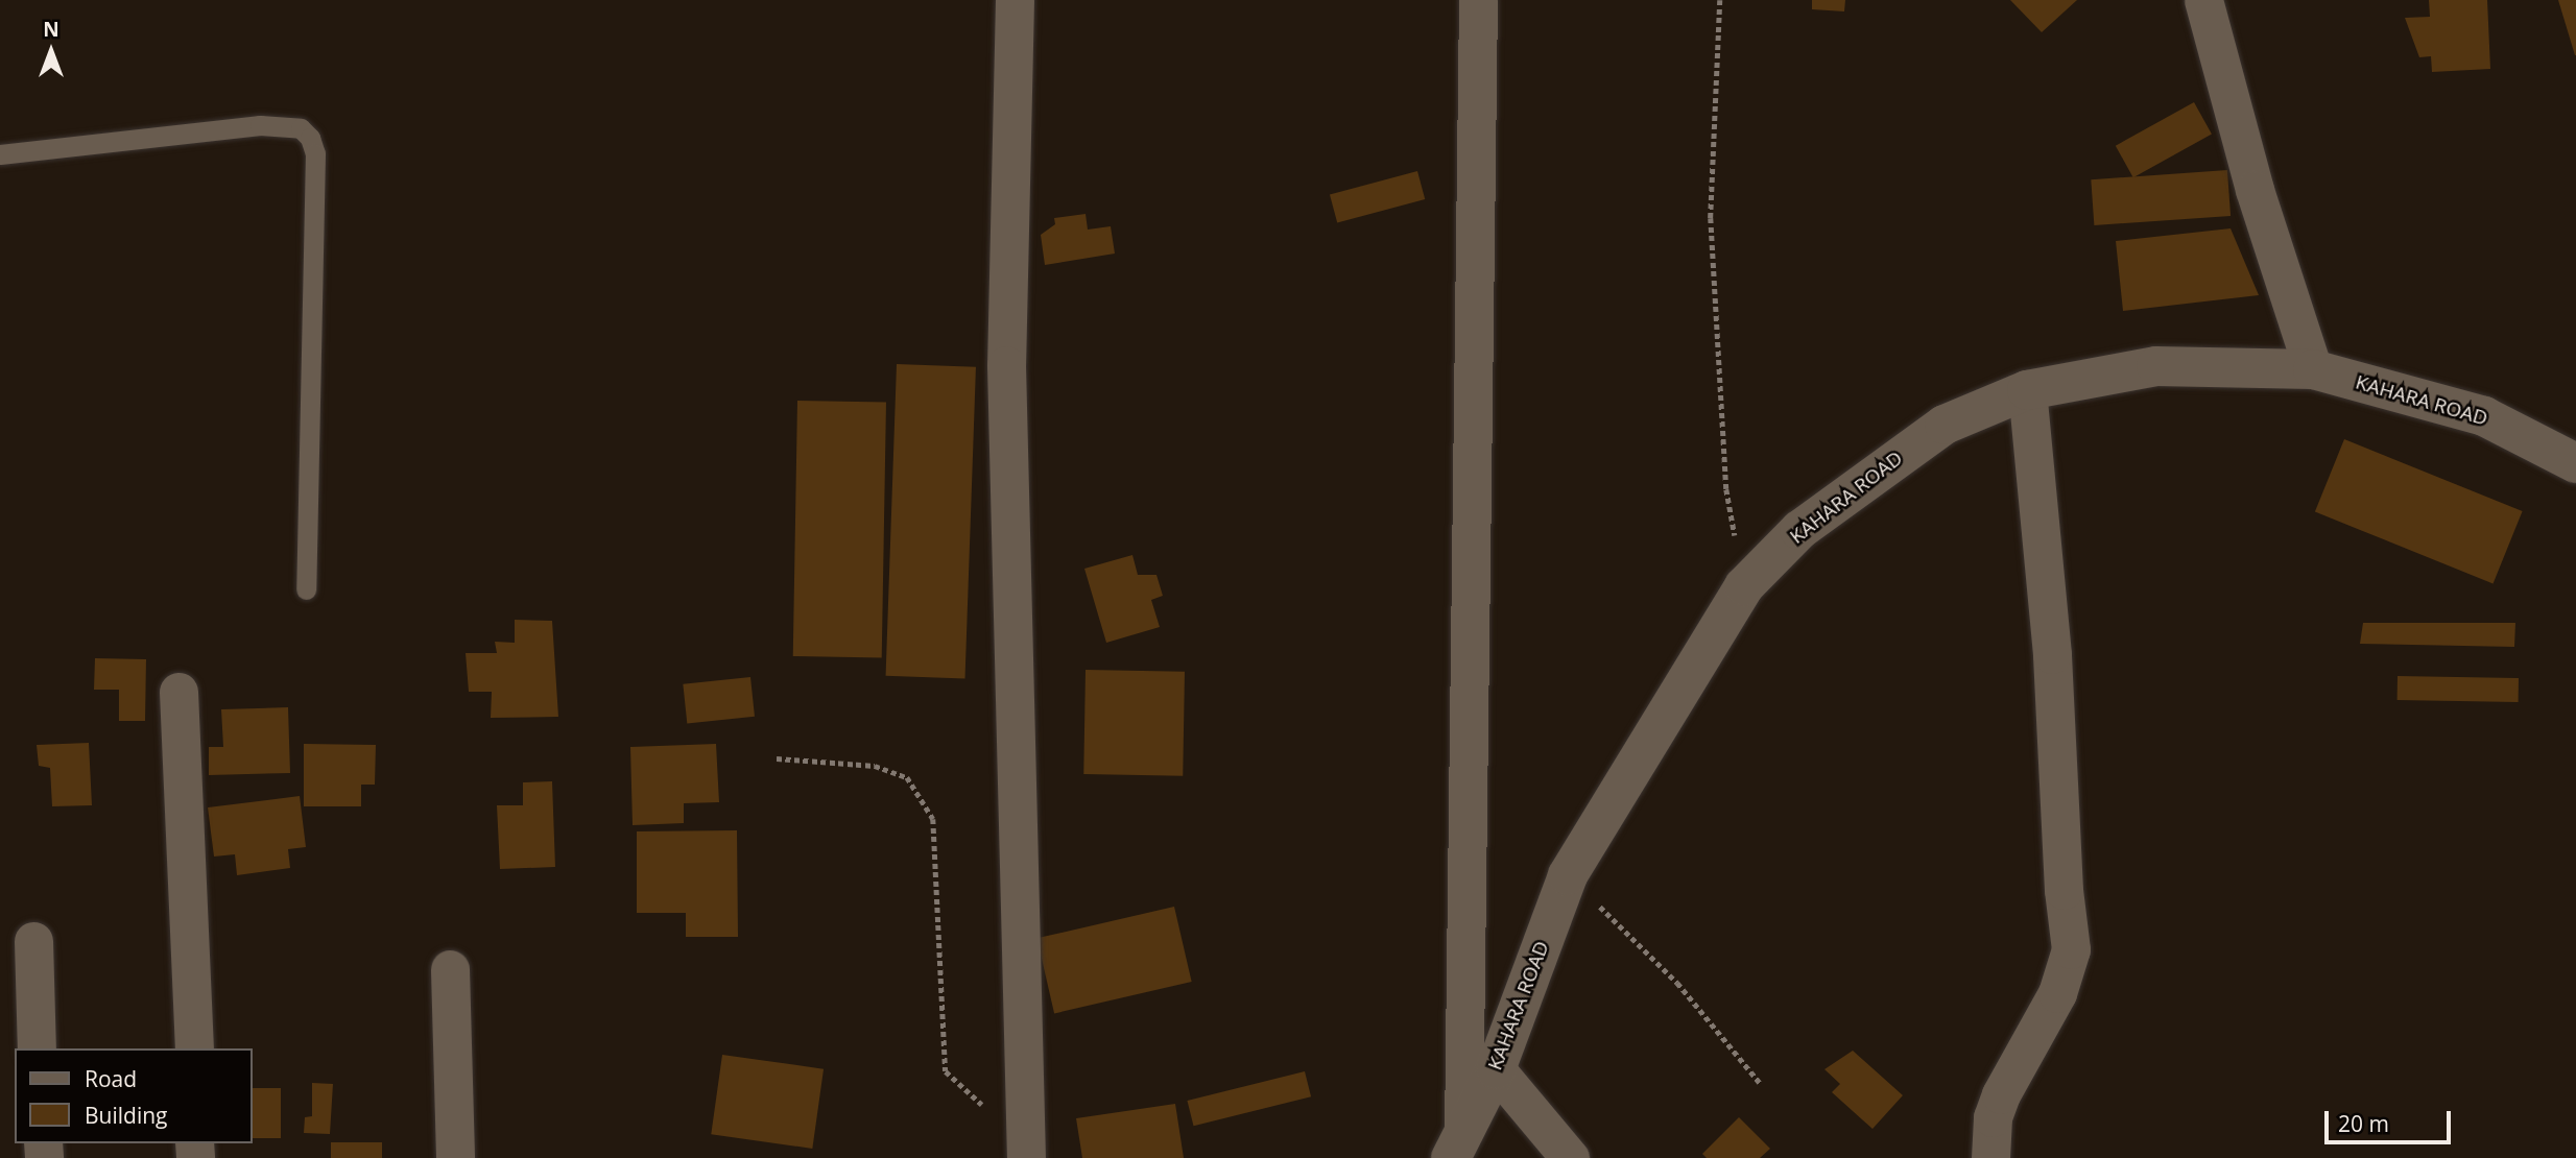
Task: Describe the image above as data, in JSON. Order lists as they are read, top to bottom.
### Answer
{
  "streets": {
    "street": ["KAHARA ROAD"]
  },
  "legend": ["Road", "Building"],
  "scale_bar": "20 m",
  "north": "top"
}
